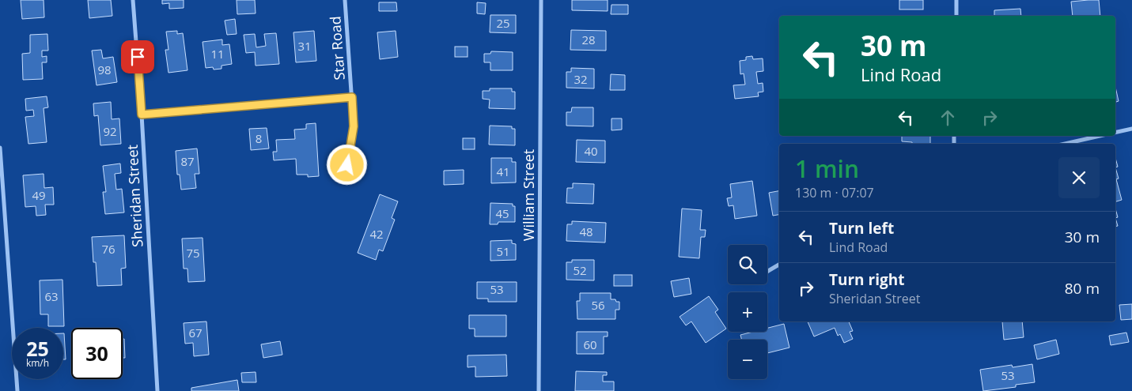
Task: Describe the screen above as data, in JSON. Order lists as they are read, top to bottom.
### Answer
{
  "streets": {
    "street": ["Star Road", "William Street", "Sheridan Street"]
  },
  "house_numbers": [
    "25",
    "28",
    "31",
    "11",
    "98",
    "32",
    "92",
    "8",
    "40",
    "87",
    "41",
    "49",
    "45",
    "48",
    "42",
    "76",
    "51",
    "75",
    "52",
    "53",
    "63",
    "56",
    "67",
    "60",
    "53"
  ],
  "page": {
    "turn": ["30 m", "Lind Road"],
    "heading": ["1 min", "130 m · 07:07"],
    "list": [
      {
        "name": "Turn left",
        "note": "Lind Road",
        "value": "30 m"
      },
      {
        "name": "Turn right",
        "note": "Sheridan Street",
        "value": "80 m"
      }
    ],
    "map_buttons": ["+", "−"],
    "speed": "25 km/h",
    "limit": "30"
  }
}
